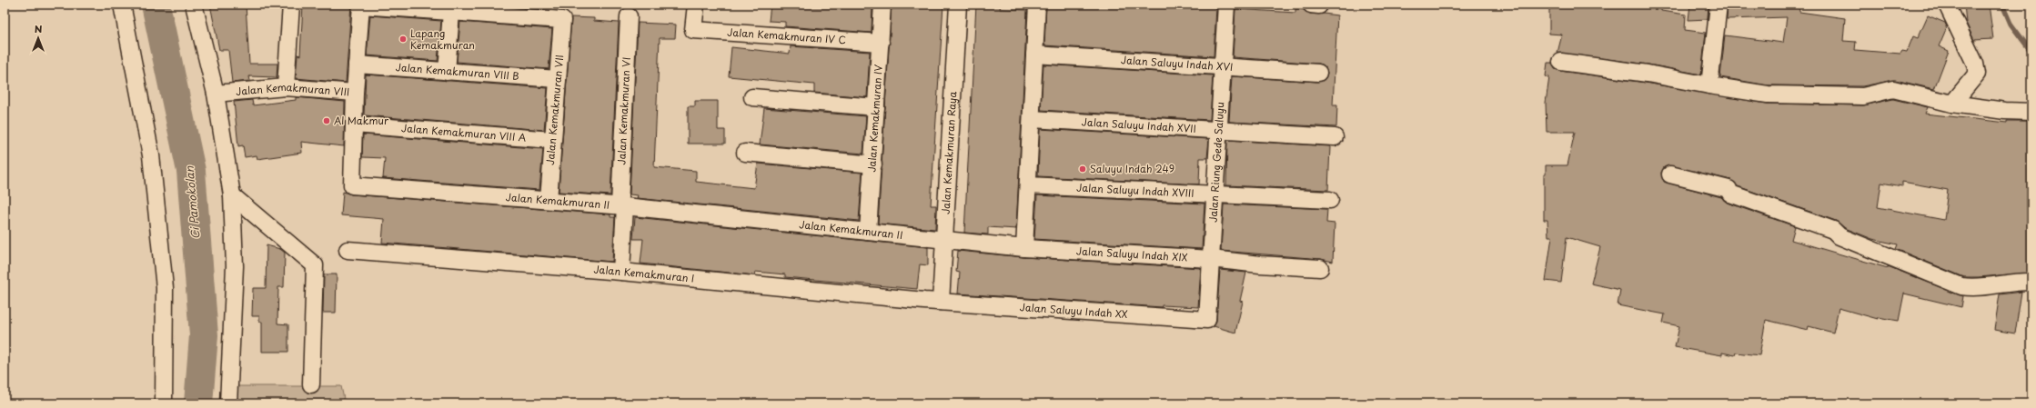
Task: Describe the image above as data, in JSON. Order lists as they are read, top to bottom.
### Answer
{
  "streets": {
    "street": [
      "Jalan Kemakmuran IV C",
      "Jalan Saluyu Indah XVI",
      "Jalan Kemakmuran VIII B",
      "Jalan Kemakmuran VIII",
      "Jalan Kemakmuran VII",
      "Jalan Kemakmuran VI",
      "Jalan Kemakmuran IV",
      "Jalan Saluyu Indah XVII",
      "Jalan Kemakmuran VIII A",
      "Jalan Kemakmuran Raya",
      "Jalan Riung Gede Saluyu",
      "Jalan Saluyu Indah XVIII",
      "Jalan Kemakmuran II",
      "Jalan Saluyu Indah XIX",
      "Jalan Kemakmuran I",
      "Jalan Saluyu Indah XX"
    ]
  },
  "crossings": [
    ["Jalan Kemakmuran IV C", "Jalan Kemakmuran IV"],
    ["Jalan Saluyu Indah XVI", "Jalan Riung Gede Saluyu"],
    ["Jalan Kemakmuran VIII B", "Jalan Kemakmuran VII"],
    ["Jalan Kemakmuran VIII B", "Jalan Kemakmuran II"],
    ["Jalan Kemakmuran VIII", "Jalan Kemakmuran II"],
    ["Jalan Kemakmuran VII", "Jalan Kemakmuran VIII A"],
    ["Jalan Kemakmuran VII", "Jalan Kemakmuran II"],
    ["Jalan Kemakmuran VI", "Jalan Kemakmuran II"],
    ["Jalan Kemakmuran VI", "Jalan Kemakmuran I"],
    ["Jalan Kemakmuran IV", "Jalan Kemakmuran II"],
    ["Jalan Saluyu Indah XVII", "Jalan Riung Gede Saluyu"],
    ["Jalan Kemakmuran VIII A", "Jalan Kemakmuran II"],
    ["Jalan Kemakmuran Raya", "Jalan Kemakmuran II"],
    ["Jalan Kemakmuran Raya", "Jalan Saluyu Indah XIX"],
    ["Jalan Kemakmuran Raya", "Jalan Kemakmuran I"],
    ["Jalan Kemakmuran Raya", "Jalan Saluyu Indah XX"],
    ["Jalan Riung Gede Saluyu", "Jalan Saluyu Indah XVIII"],
    ["Jalan Riung Gede Saluyu", "Jalan Saluyu Indah XIX"],
    ["Jalan Riung Gede Saluyu", "Jalan Saluyu Indah XX"],
    ["Jalan Kemakmuran II", "Jalan Saluyu Indah XIX"],
    ["Jalan Kemakmuran I", "Jalan Saluyu Indah XX"]
  ],
  "water": ["Ci Pamokolan"],
  "places": ["Lapang Kemakmuran", "Al Makmur", "Saluyu Indah 249"],
  "north": "top"
}
